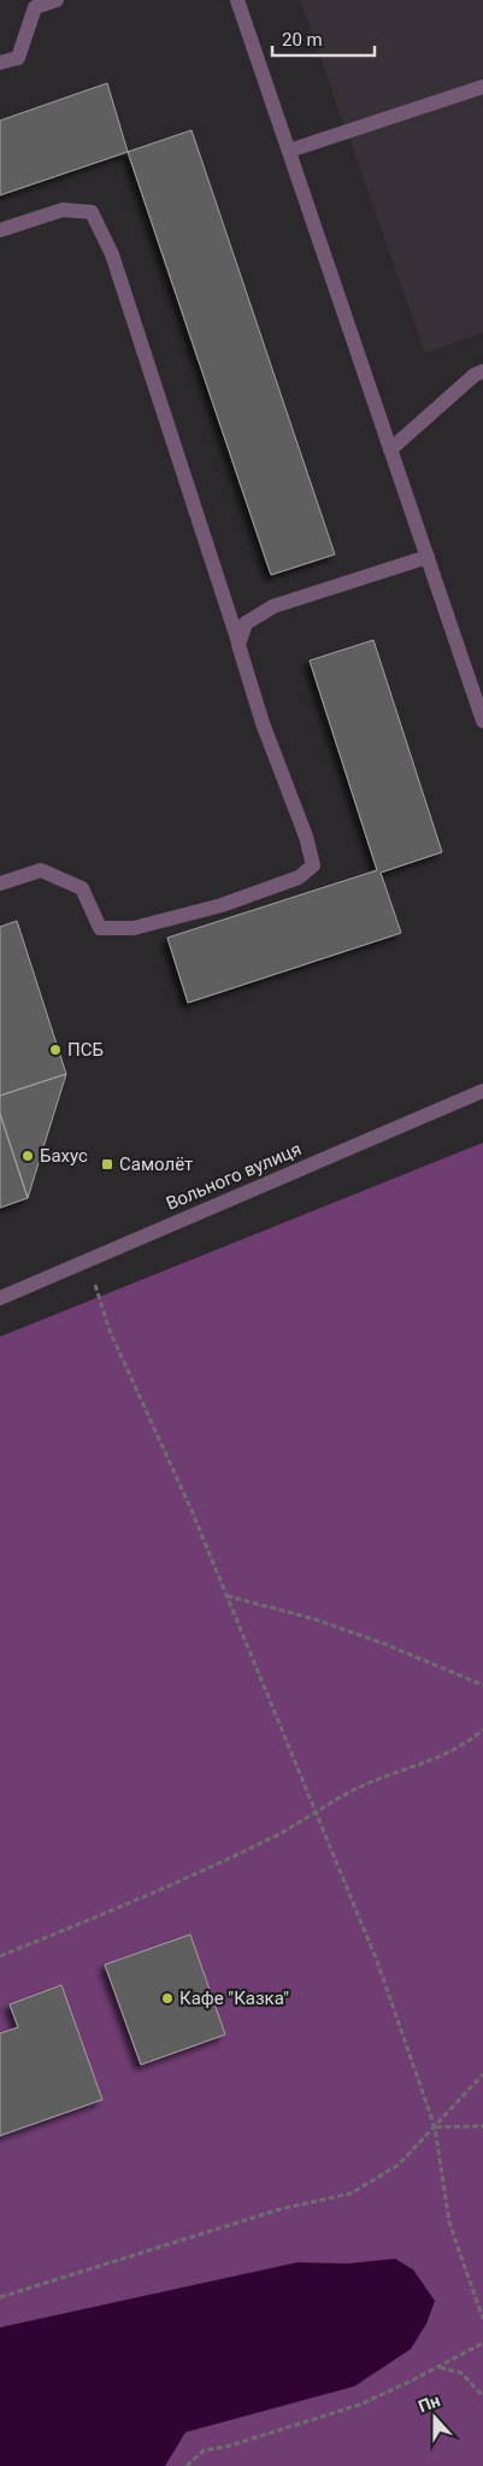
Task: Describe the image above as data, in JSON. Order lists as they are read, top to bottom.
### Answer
{
  "streets": {
    "street": ["Вольного вулиця"]
  },
  "places": {
    "other": ["ПСБ", "Бахус", "Кафе \"Казка\""],
    "transit": ["Самолёт"]
  },
  "scale_bar": "20 m",
  "north": "top"
}
